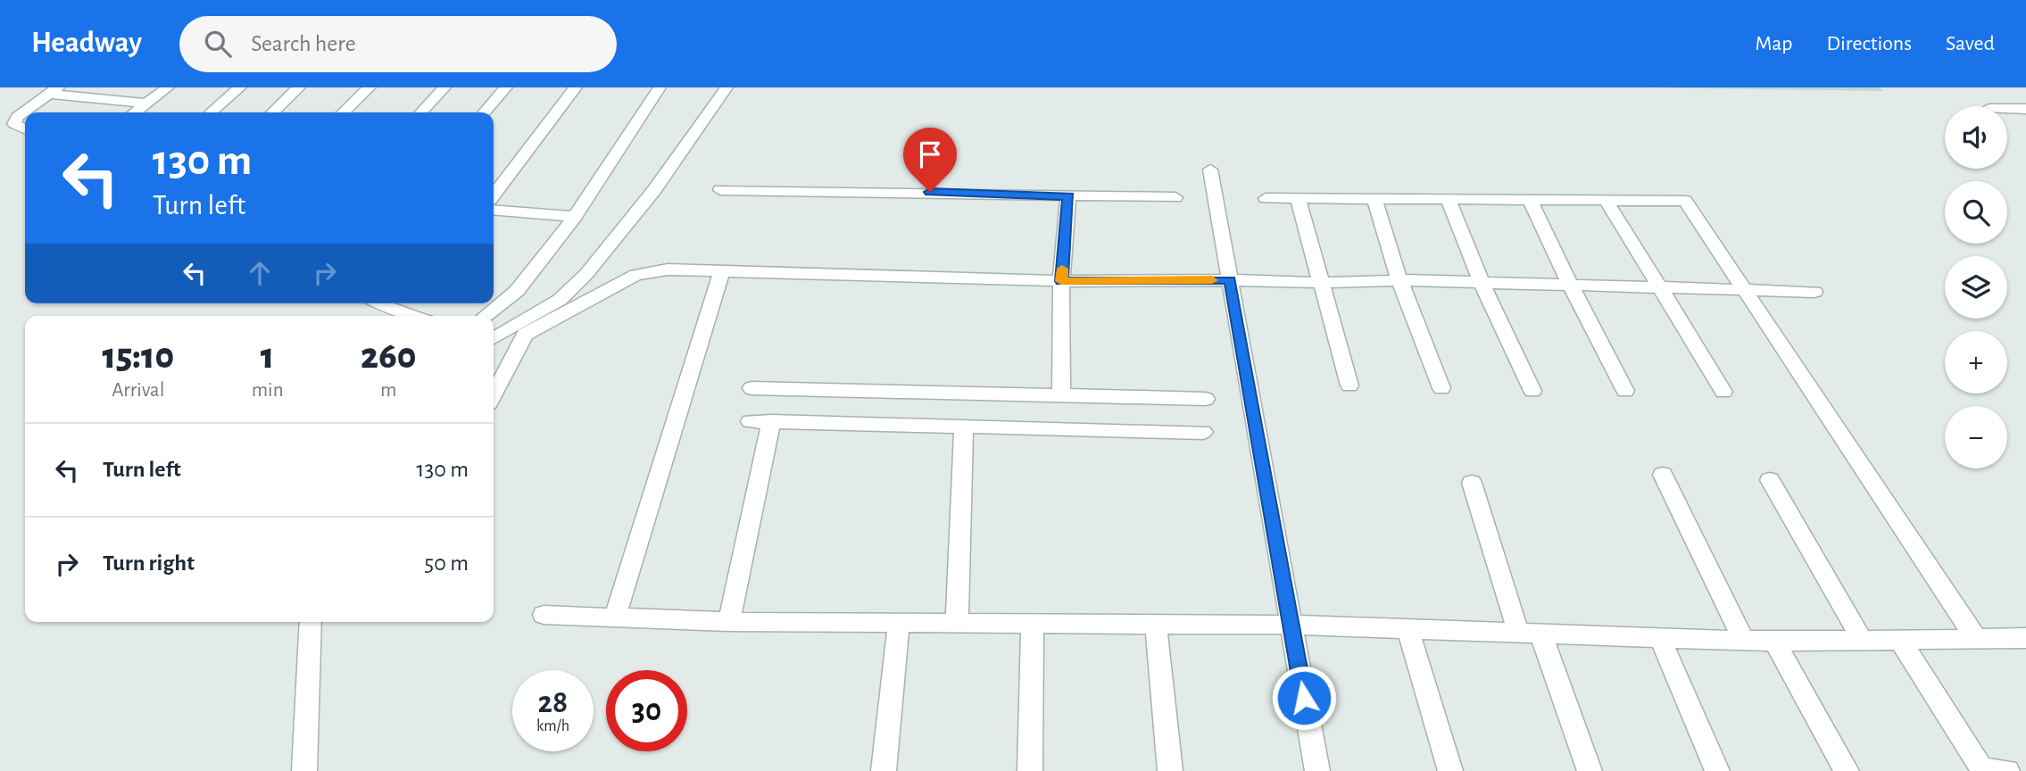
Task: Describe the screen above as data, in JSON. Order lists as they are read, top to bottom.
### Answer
{
  "page": {
    "header": "Headway",
    "search": "Search here",
    "nav": ["Map", "Directions", "Saved"],
    "map_buttons": ["+", "−"],
    "turn": ["130 m", "Turn left"],
    "eta": [
      "15:10",
      "Arrival",
      "1",
      "min",
      "260",
      "m"
    ],
    "list": [
      {
        "name": "Turn left",
        "value": "130 m"
      },
      {
        "name": "Turn right",
        "value": "50 m"
      }
    ],
    "speed": "28 km/h",
    "limit": "30"
  }
}
